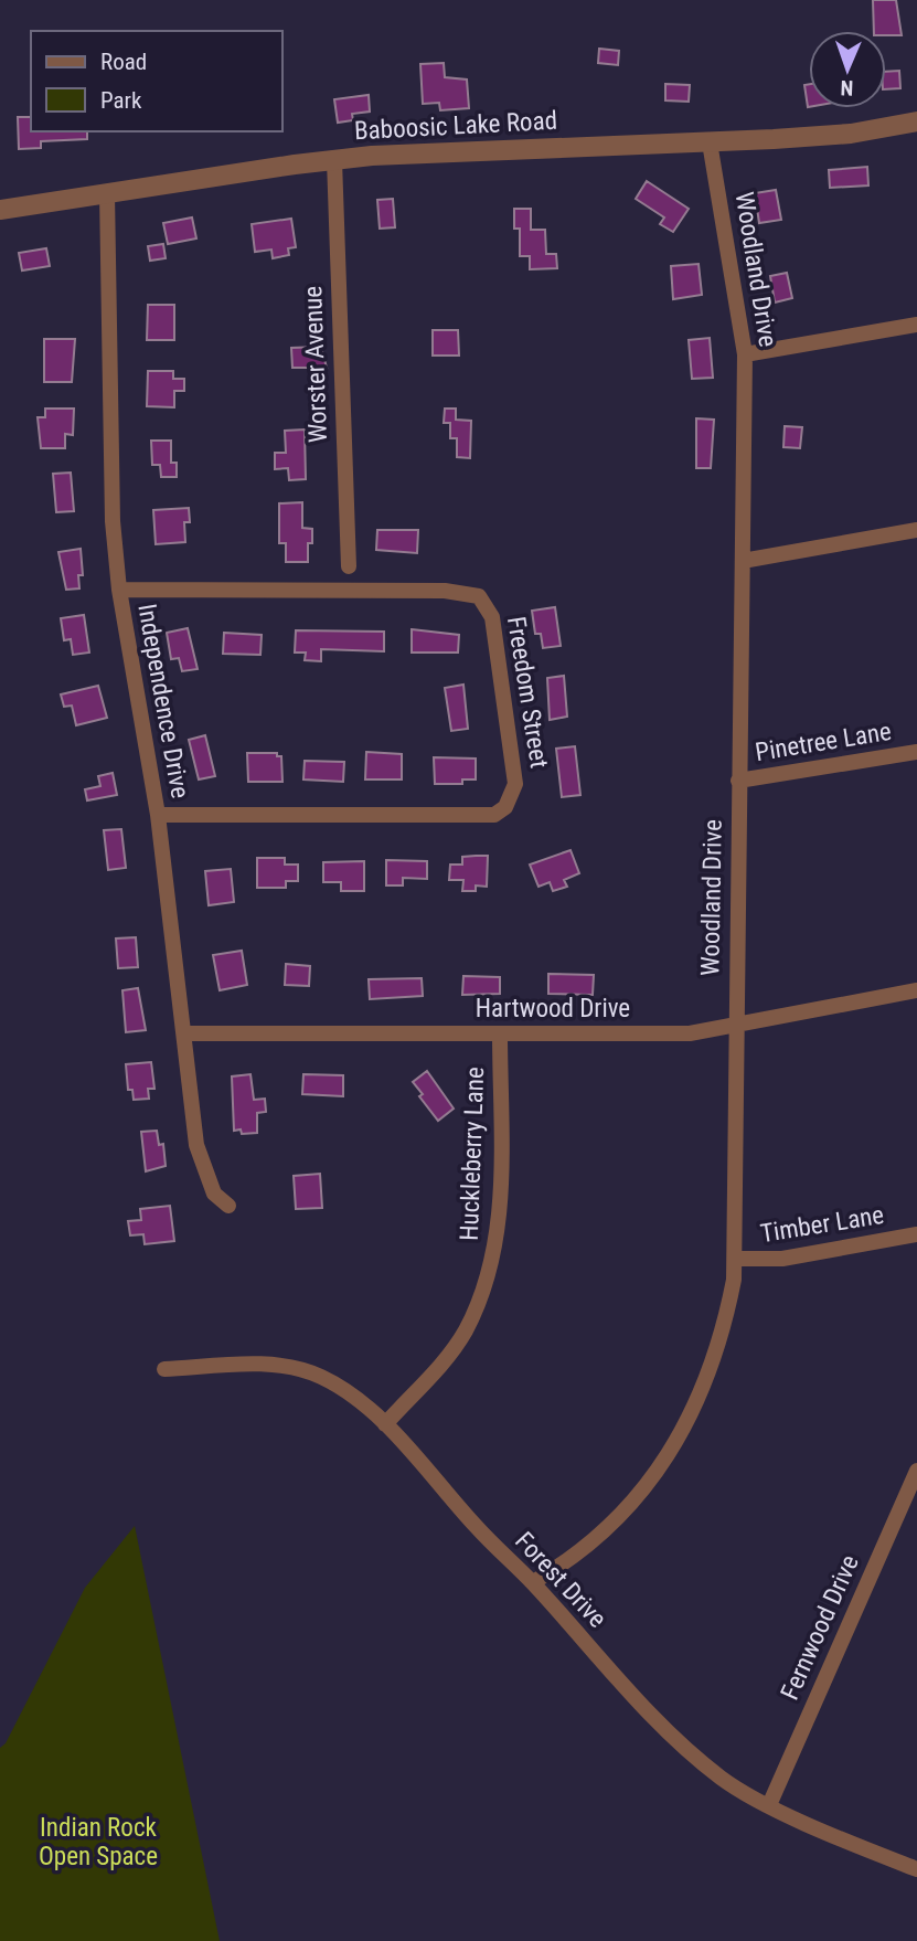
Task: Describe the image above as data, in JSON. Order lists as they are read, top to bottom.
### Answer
{
  "streets": {
    "street": [
      "Baboosic Lake Road",
      "Woodland Drive",
      "Worster Avenue",
      "Freedom Street",
      "Independence Drive",
      "Pinetree Lane",
      "Hartwood Drive",
      "Huckleberry Lane",
      "Timber Lane",
      "Forest Drive",
      "Fernwood Drive"
    ]
  },
  "crossings": [
    ["Baboosic Lake Road", "Woodland Drive"],
    ["Baboosic Lake Road", "Worster Avenue"],
    ["Baboosic Lake Road", "Independence Drive"],
    ["Woodland Drive", "Pinetree Lane"],
    ["Woodland Drive", "Hartwood Drive"],
    ["Woodland Drive", "Timber Lane"],
    ["Woodland Drive", "Forest Drive"],
    ["Freedom Street", "Independence Drive"],
    ["Independence Drive", "Hartwood Drive"],
    ["Hartwood Drive", "Huckleberry Lane"],
    ["Huckleberry Lane", "Forest Drive"],
    ["Forest Drive", "Fernwood Drive"]
  ],
  "parks": ["Indian Rock Open Space"],
  "legend": ["Road", "Park"],
  "north": "bottom"
}
